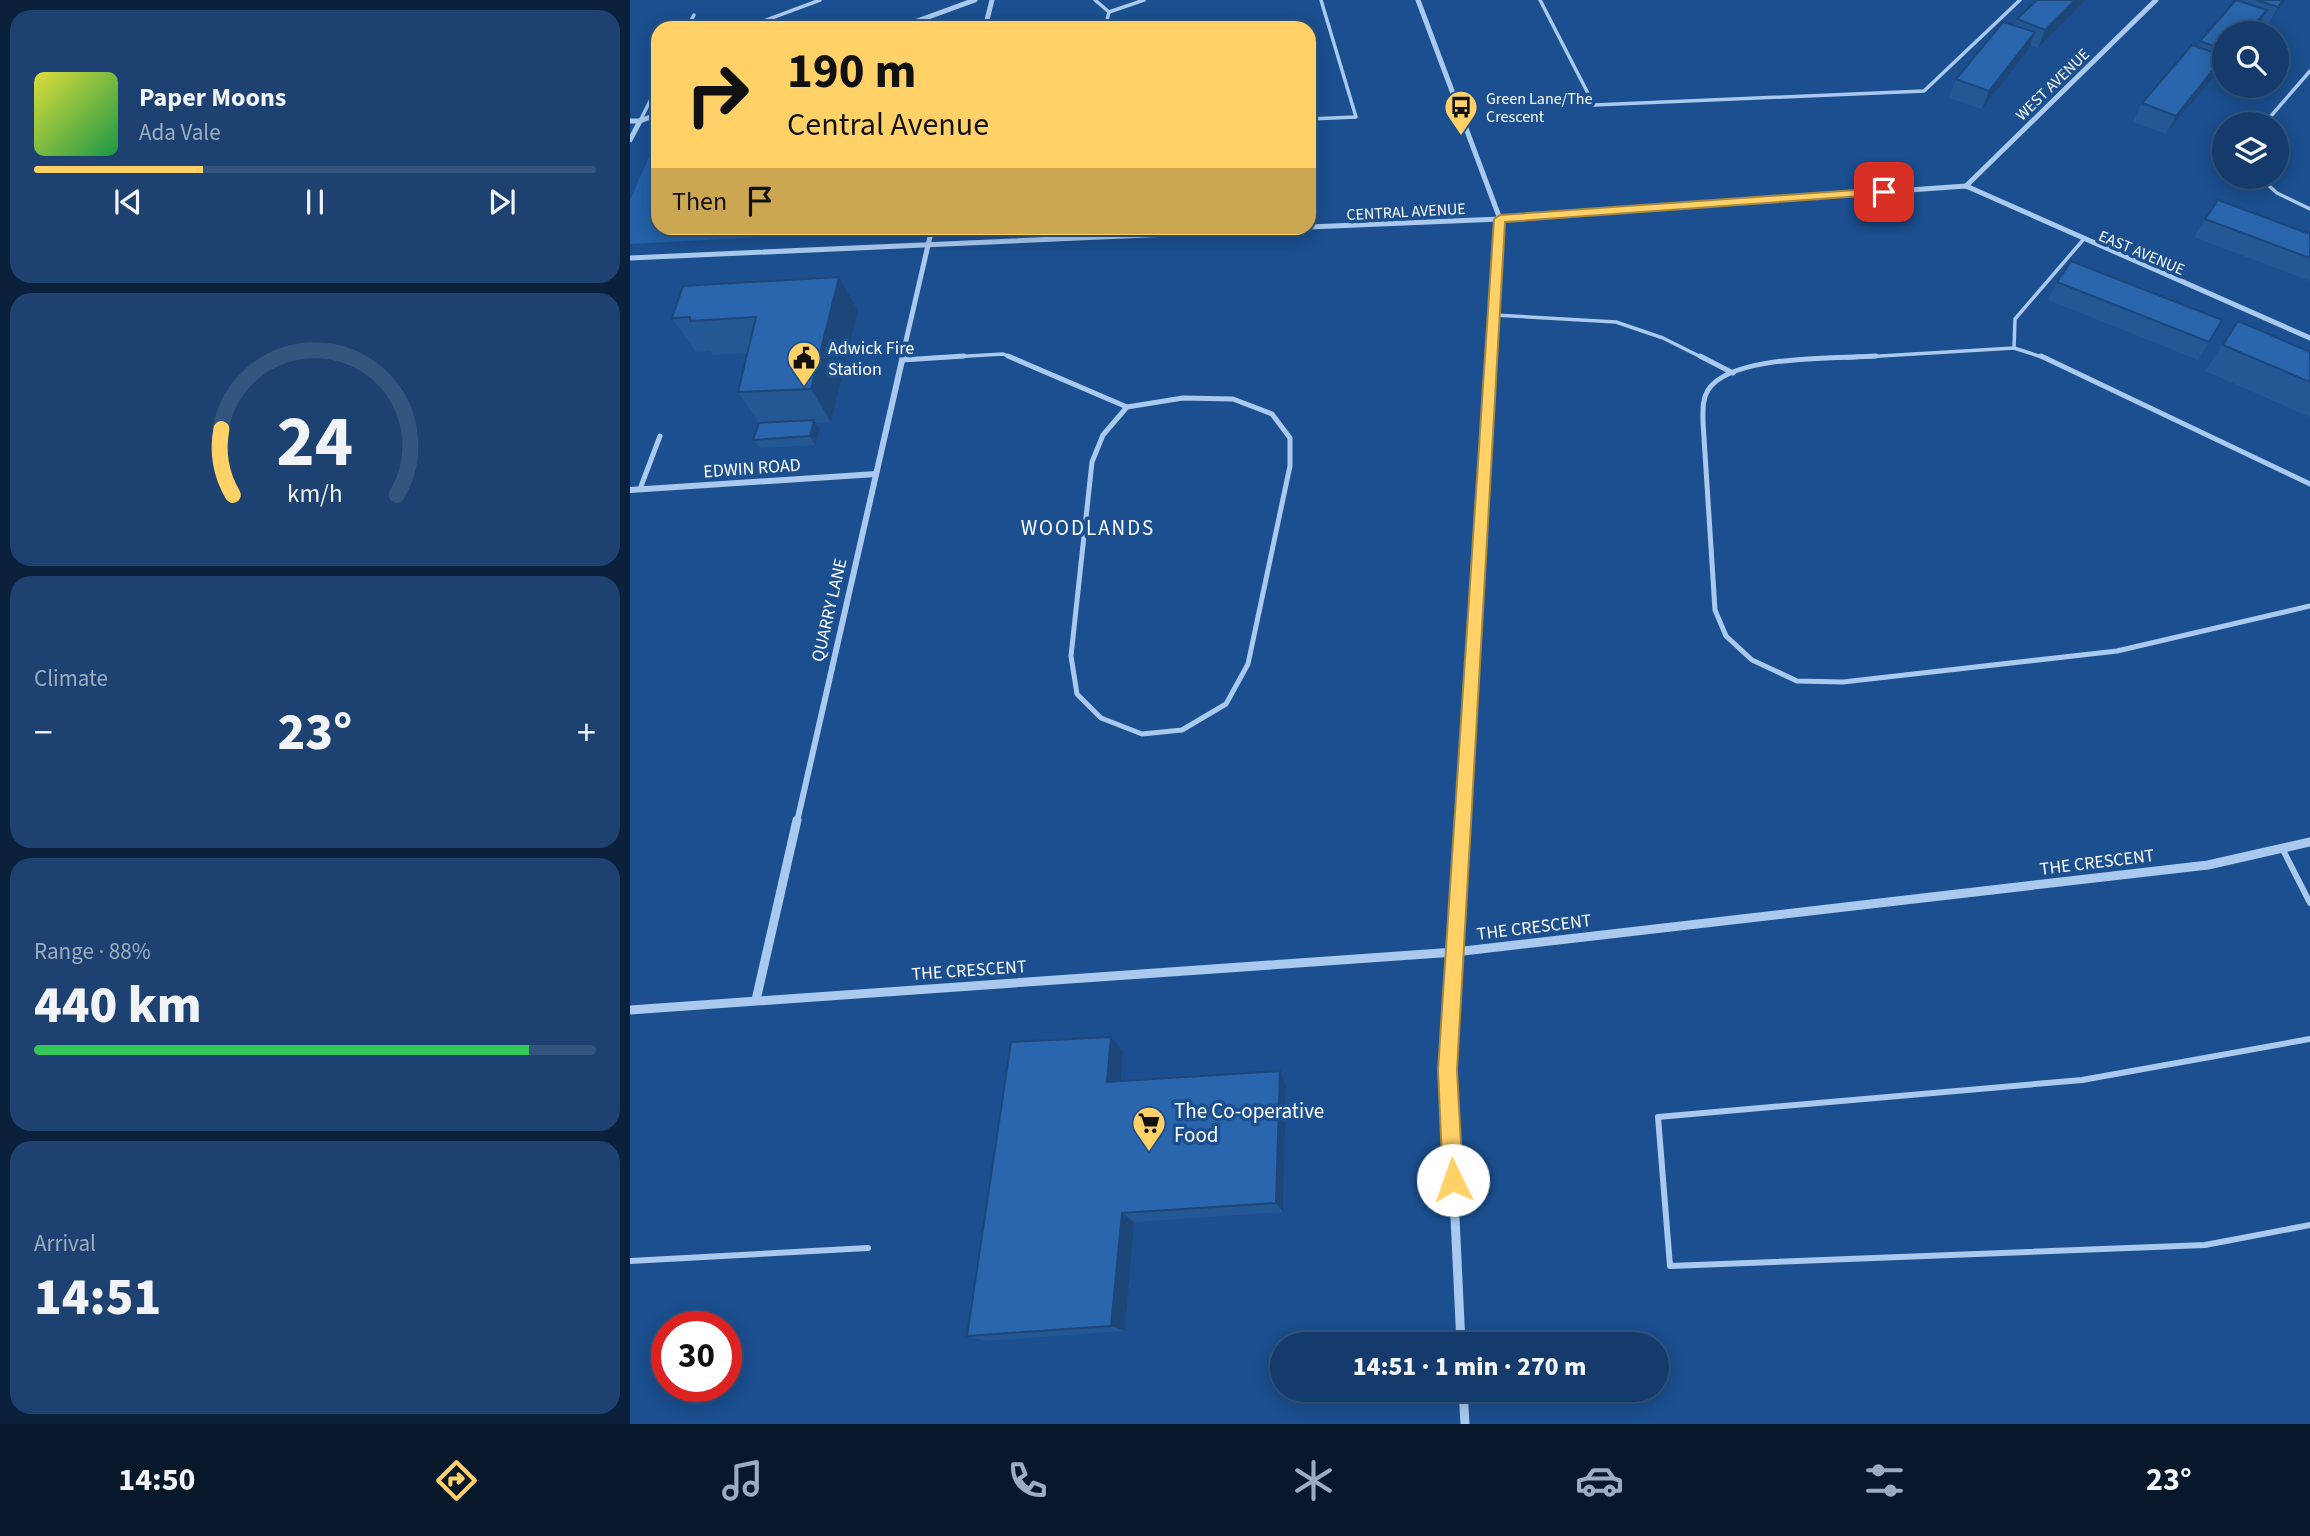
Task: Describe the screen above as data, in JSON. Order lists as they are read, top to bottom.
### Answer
{
  "streets": {
    "street": [
      "WEST AVENUE",
      "CENTRAL AVENUE",
      "EAST AVENUE",
      "EDWIN ROAD",
      "QUARRY LANE",
      "THE CRESCENT"
    ]
  },
  "crossings": [
    ["WEST AVENUE", "CENTRAL AVENUE"],
    ["WEST AVENUE", "EAST AVENUE"],
    ["CENTRAL AVENUE", "EAST AVENUE"],
    ["CENTRAL AVENUE", "QUARRY LANE"],
    ["EDWIN ROAD", "QUARRY LANE"],
    ["QUARRY LANE", "THE CRESCENT"]
  ],
  "districts": ["WOODLANDS"],
  "places": {
    "bus stop": ["Green Lane/The Crescent"],
    "public building": ["Adwick Fire Station"],
    "supermarket": ["The Co-operative Food"]
  },
  "page": {
    "turn": ["190 m", "Central Avenue"],
    "song": ["Paper Moons", "Ada Vale"],
    "then": "Then",
    "tile": [
      "Climate",
      ["Range · 88%", "440 km"],
      ["Arrival", "14:51"]
    ],
    "heat": ["−", "23°", "+"],
    "limit": "30",
    "trip": "14:51 · 1 min · 270 m",
    "tabs": ["14:50", "23°"],
    "gauge": ["24", "km/h"]
  }
}
